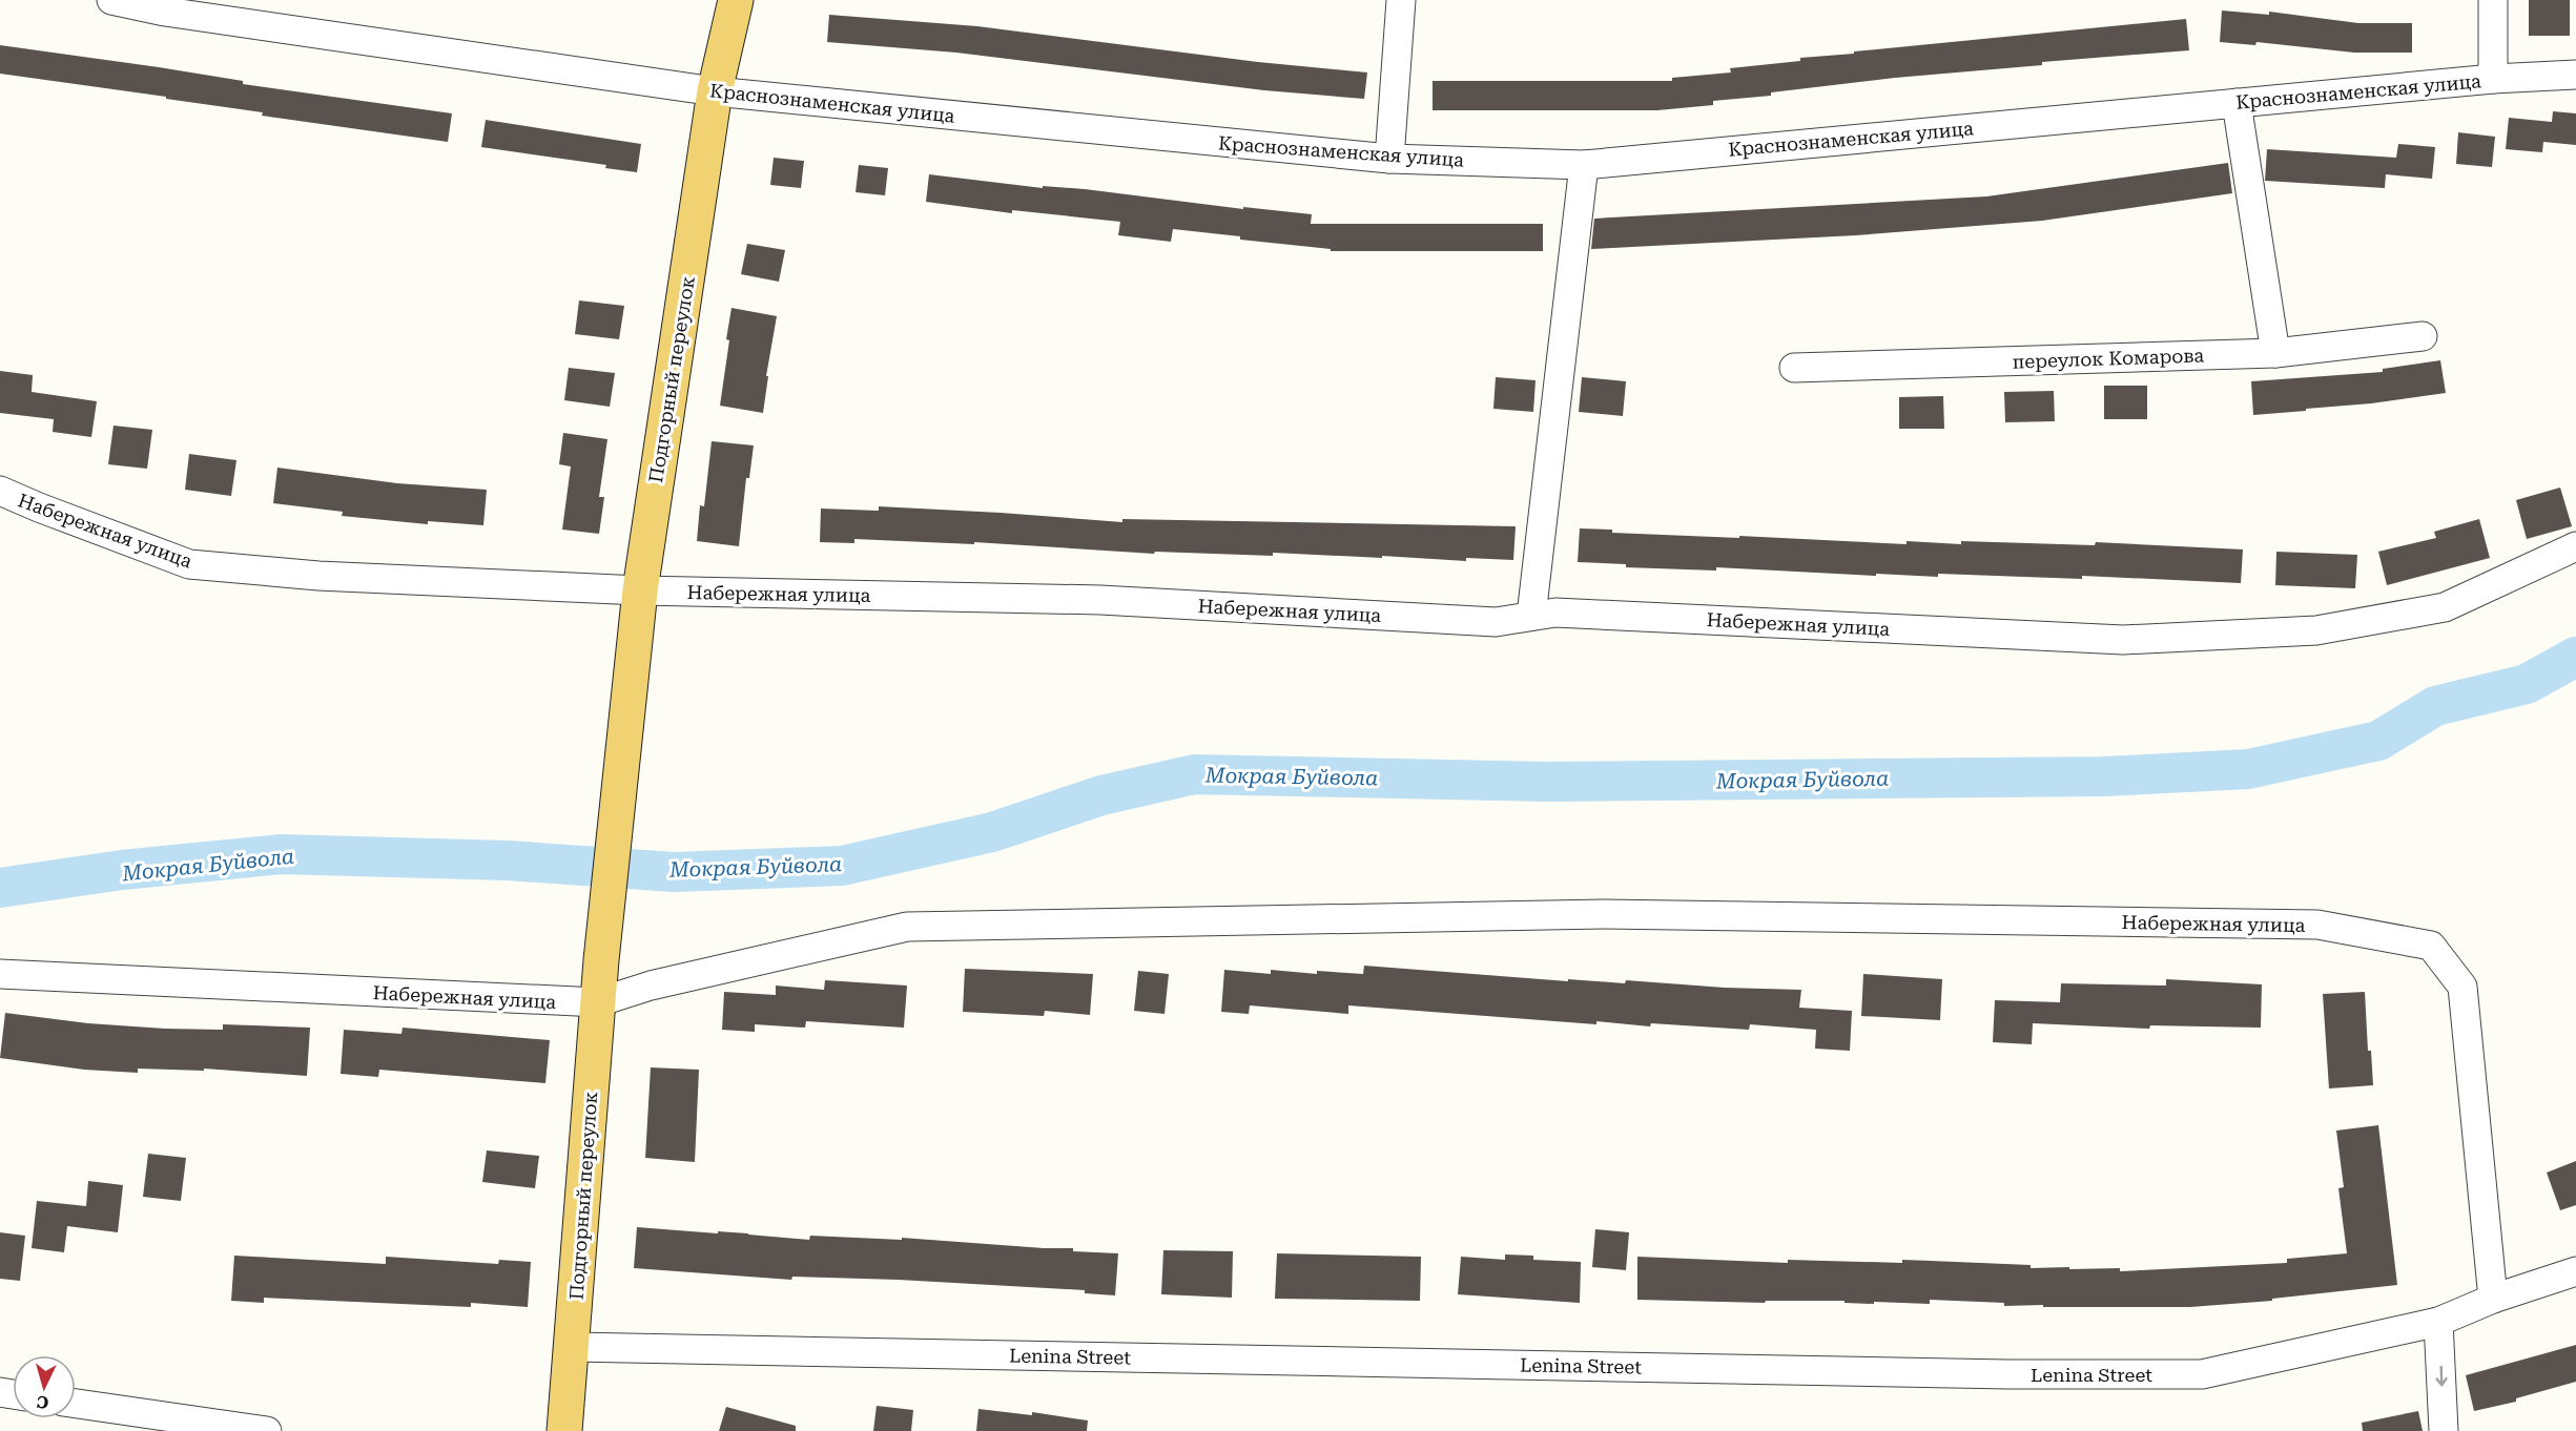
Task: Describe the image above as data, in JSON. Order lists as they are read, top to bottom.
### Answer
{
  "streets": {
    "main road": ["Подгорный переулок"],
    "street": [
      "Краснознаменская улица",
      "переулок Комарова",
      "Набережная улица",
      "Lenina Street"
    ]
  },
  "crossings": [
    ["Краснознаменская улица", "Подгорный переулок"],
    ["Подгорный переулок", "Набережная улица"],
    ["Подгорный переулок", "Lenina Street"],
    ["Набережная улица", "Lenina Street"]
  ],
  "water": ["Мокрая Буйвола"],
  "north": "bottom"
}
